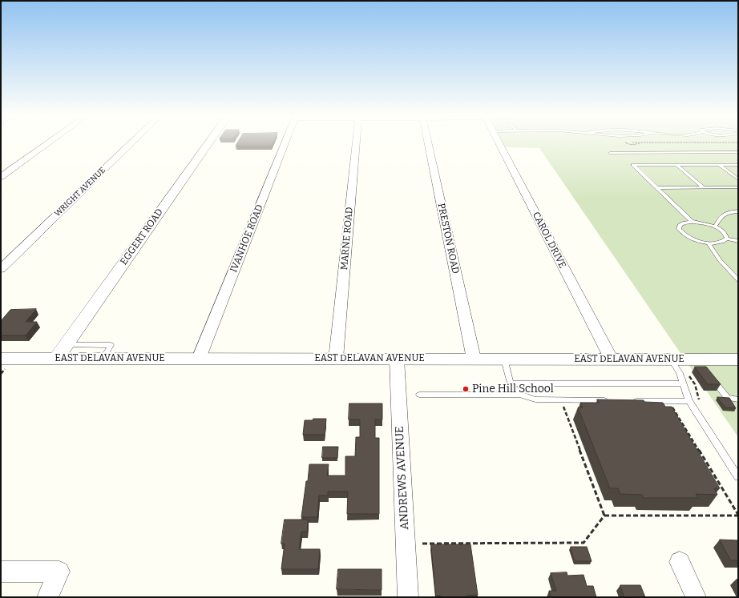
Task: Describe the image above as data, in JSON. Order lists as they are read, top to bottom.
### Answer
{
  "streets": {
    "street": [
      "WRIGHT AVENUE",
      "EGGERT ROAD",
      "IVANHOE ROAD",
      "MARNE ROAD",
      "PRESTON ROAD",
      "CAROL DRIVE",
      "EAST DELAVAN AVENUE",
      "ANDREWS AVENUE"
    ]
  },
  "crossings": [
    ["EGGERT ROAD", "EAST DELAVAN AVENUE"],
    ["IVANHOE ROAD", "EAST DELAVAN AVENUE"],
    ["MARNE ROAD", "EAST DELAVAN AVENUE"],
    ["PRESTON ROAD", "EAST DELAVAN AVENUE"],
    ["CAROL DRIVE", "EAST DELAVAN AVENUE"],
    ["EAST DELAVAN AVENUE", "ANDREWS AVENUE"]
  ],
  "places": ["Pine Hill School"]
}
